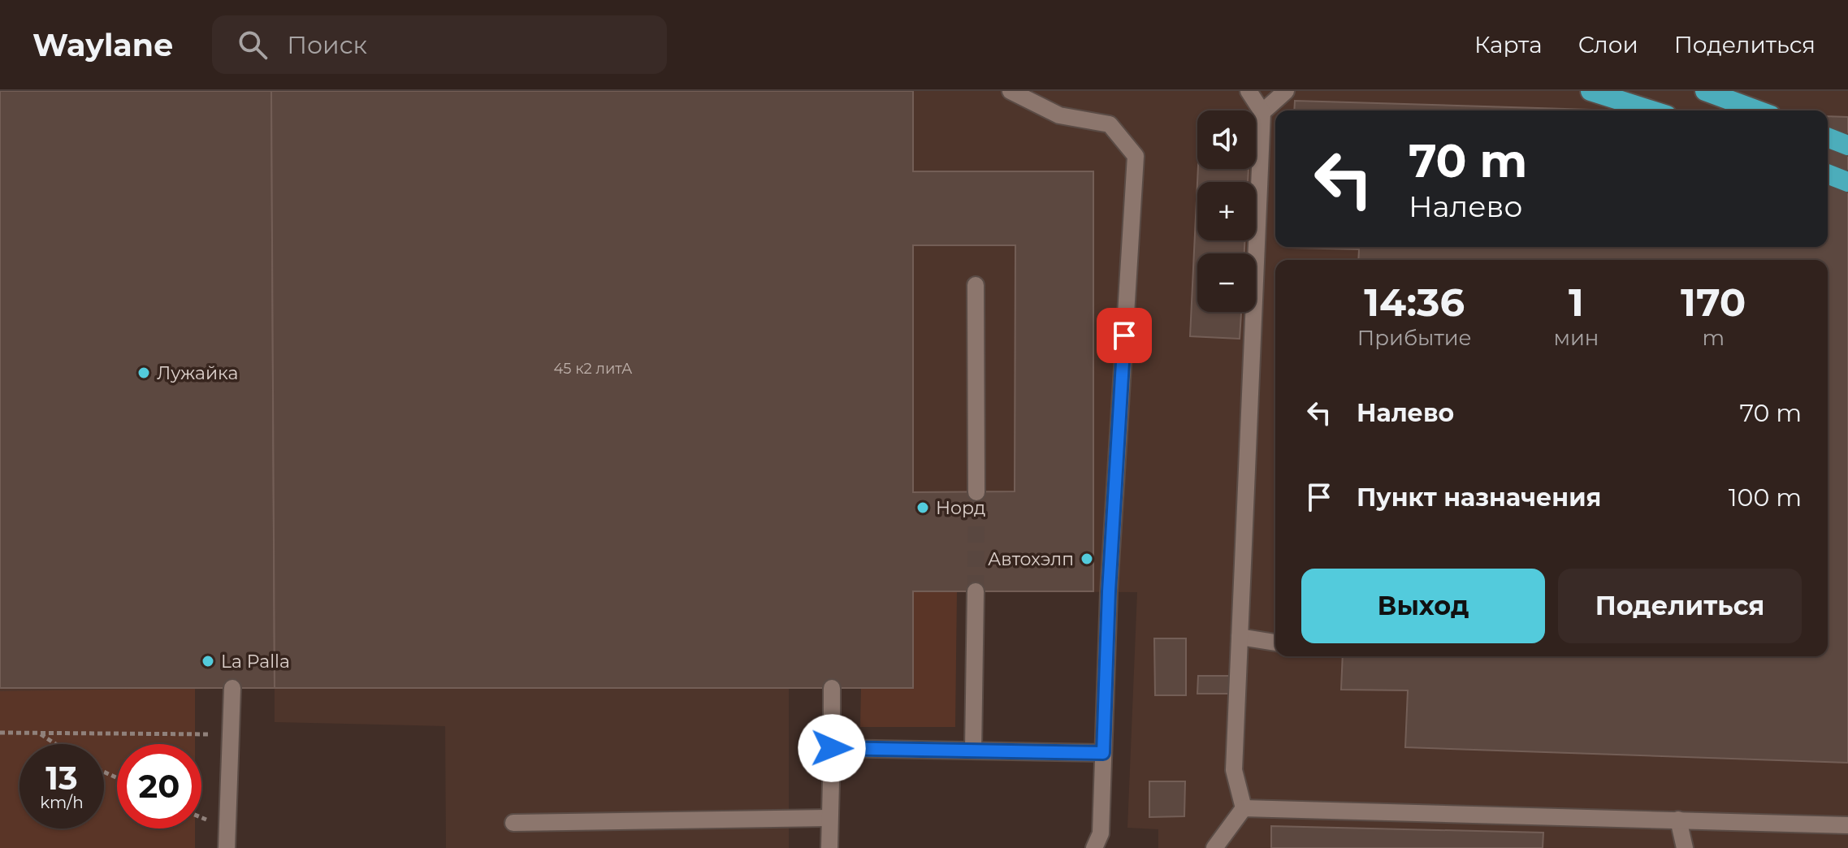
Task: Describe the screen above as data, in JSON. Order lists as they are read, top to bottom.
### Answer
{
  "places": [
    "Лужайка",
    "Норд",
    "Автохэлп",
    "La Palla"
  ],
  "house_numbers": ["45 к2 литА"],
  "page": {
    "header": "Waylane",
    "search": "Поиск",
    "nav": ["Карта", "Слои", "Поделиться"],
    "map_buttons": ["+", "−"],
    "turn": ["70 m", "Налево"],
    "eta": [
      "14:36",
      "Прибытие",
      "1",
      "мин",
      "170",
      "m"
    ],
    "list": [
      {
        "name": "Налево",
        "value": "70 m"
      },
      {
        "name": "Пункт назначения",
        "value": "100 m"
      }
    ],
    "buttons": ["Выход", "Поделиться"],
    "speed": "13 km/h",
    "limit": "20"
  }
}
